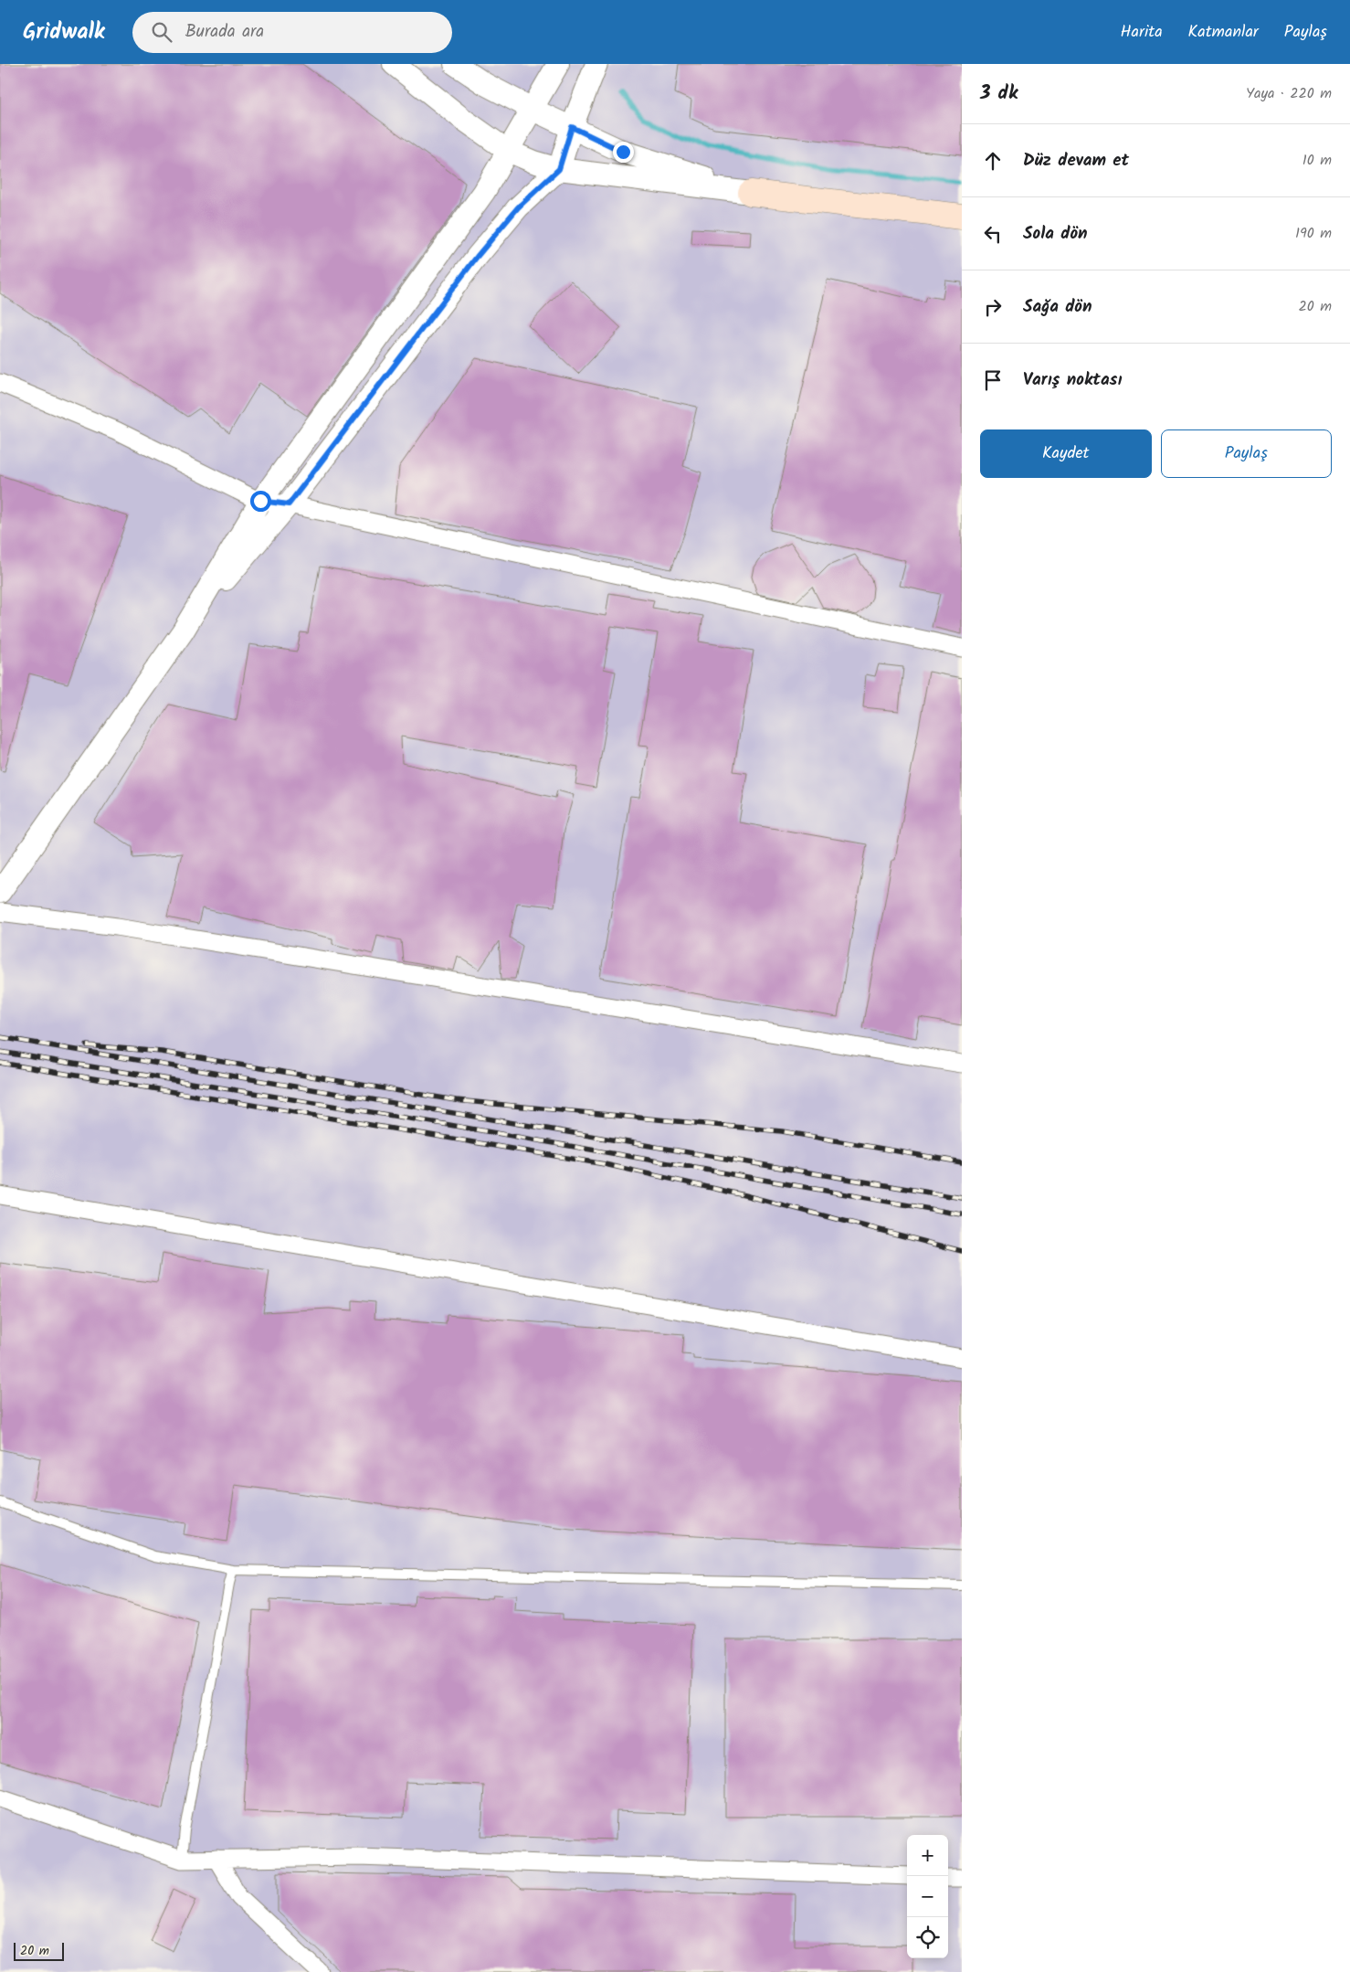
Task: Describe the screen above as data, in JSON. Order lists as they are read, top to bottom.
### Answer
{
  "scale_bar": "20 m",
  "page": {
    "header": "Gridwalk",
    "search": "Burada ara",
    "nav": ["Harita", "Katmanlar", "Paylaş"],
    "heading": ["3 dk", "Yaya · 220 m"],
    "list": [
      ["Düz devam et", "10 m"],
      ["Sola dön", "190 m"],
      ["Sağa dön", "20 m"],
      "Varış noktası"
    ],
    "buttons": ["Kaydet", "Paylaş"],
    "map_buttons": ["+", "−"],
    "scale": "20 m"
  }
}
